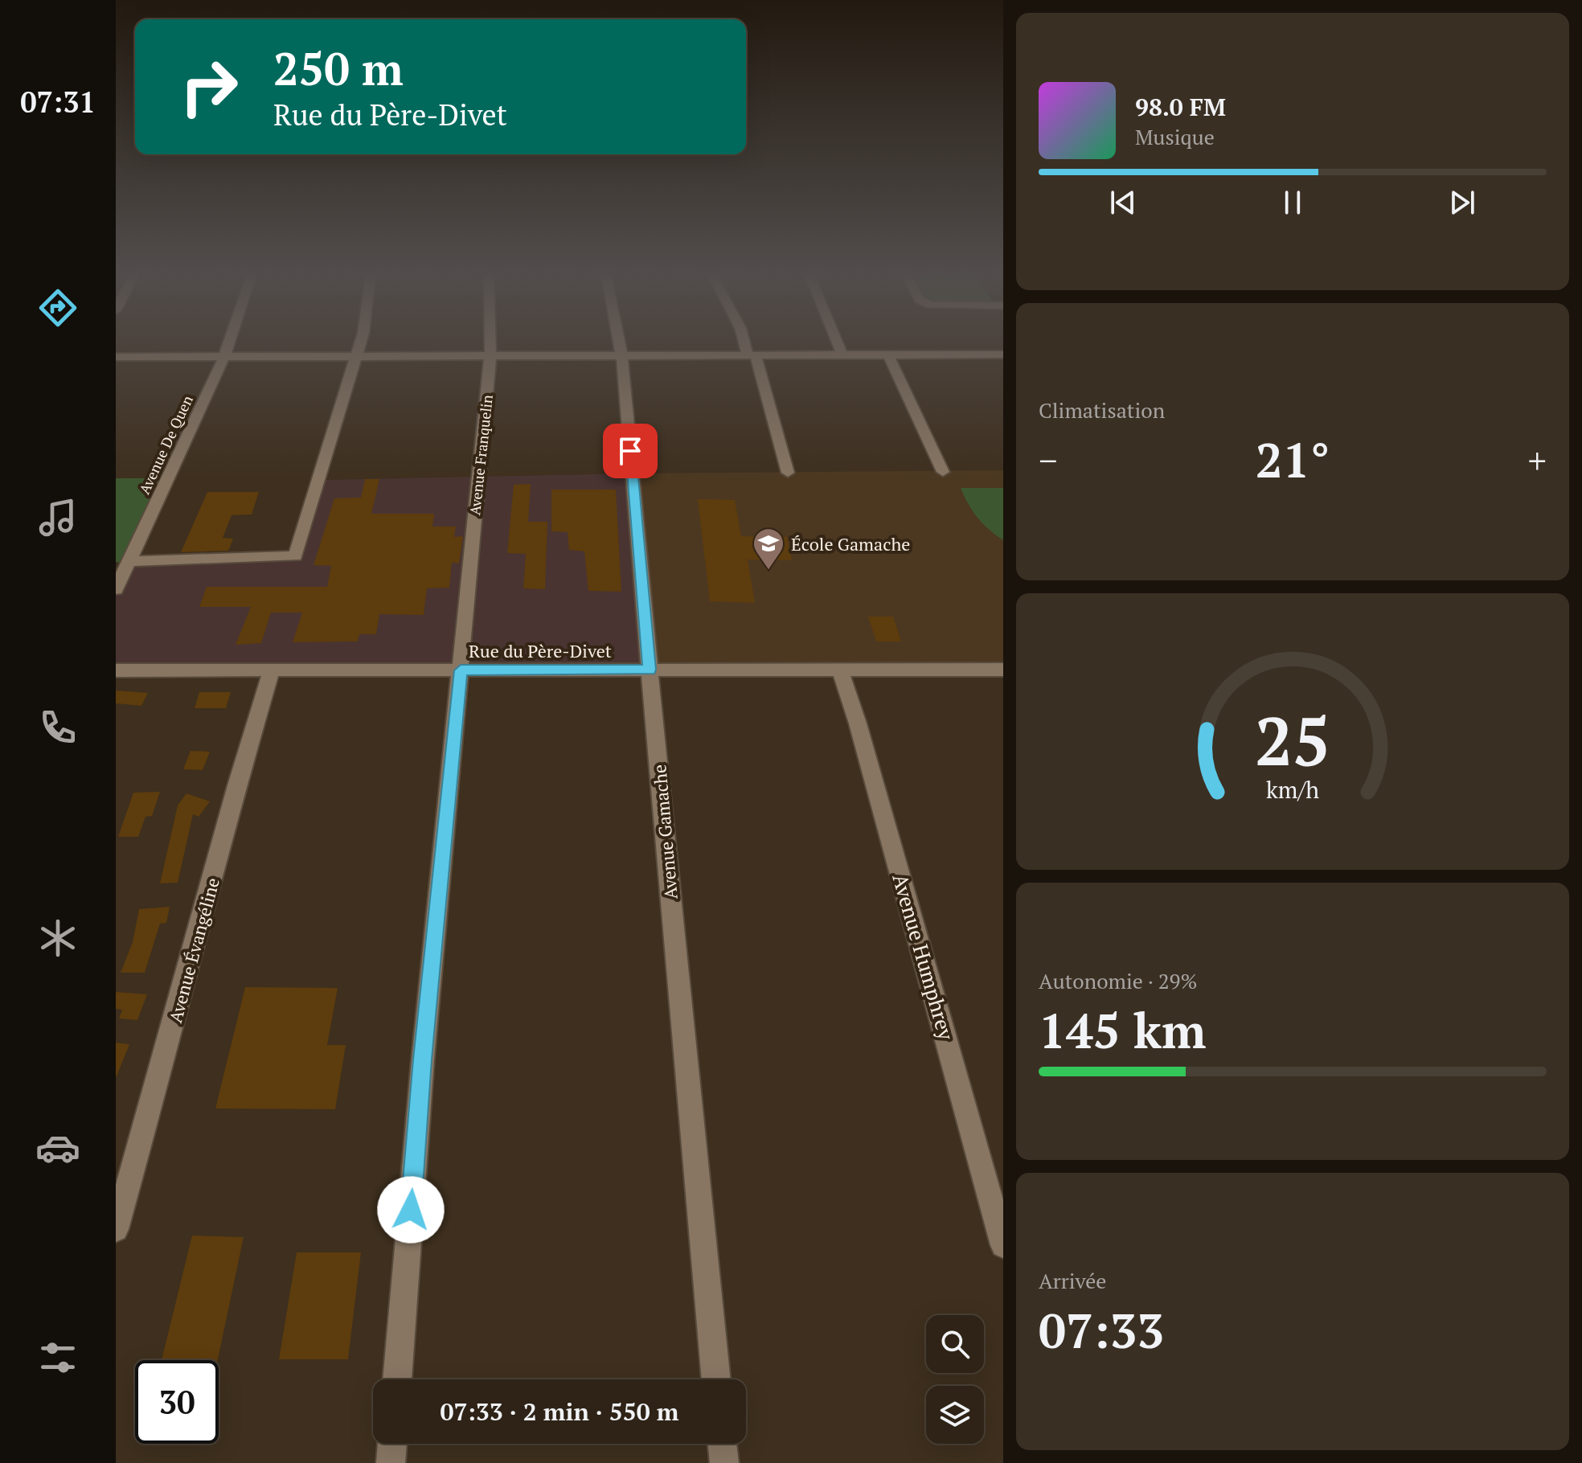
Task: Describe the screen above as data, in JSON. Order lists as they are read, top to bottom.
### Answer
{
  "streets": {
    "street": [
      "Avenue De Quen",
      "Avenue Franquelin",
      "Rue du Père-Divet",
      "Avenue Gamache",
      "Avenue Évangéline",
      "Avenue Humphrey"
    ]
  },
  "crossings": [
    ["Avenue Franquelin", "Rue du Père-Divet"],
    ["Rue du Père-Divet", "Avenue Gamache"],
    ["Rue du Père-Divet", "Avenue Évangéline"],
    ["Rue du Père-Divet", "Avenue Humphrey"]
  ],
  "places": {
    "school or university": ["École Gamache"]
  },
  "page": {
    "tabs": "07:31",
    "turn": ["250 m", "Rue du Père-Divet"],
    "song": ["98.0 FM", "Musique"],
    "tile": [
      "Climatisation",
      ["Autonomie · 29%", "145 km"],
      ["Arrivée", "07:33"]
    ],
    "heat": ["−", "21°", "+"],
    "limit": "30",
    "trip": "07:33 · 2 min · 550 m",
    "gauge": ["25", "km/h"]
  }
}
